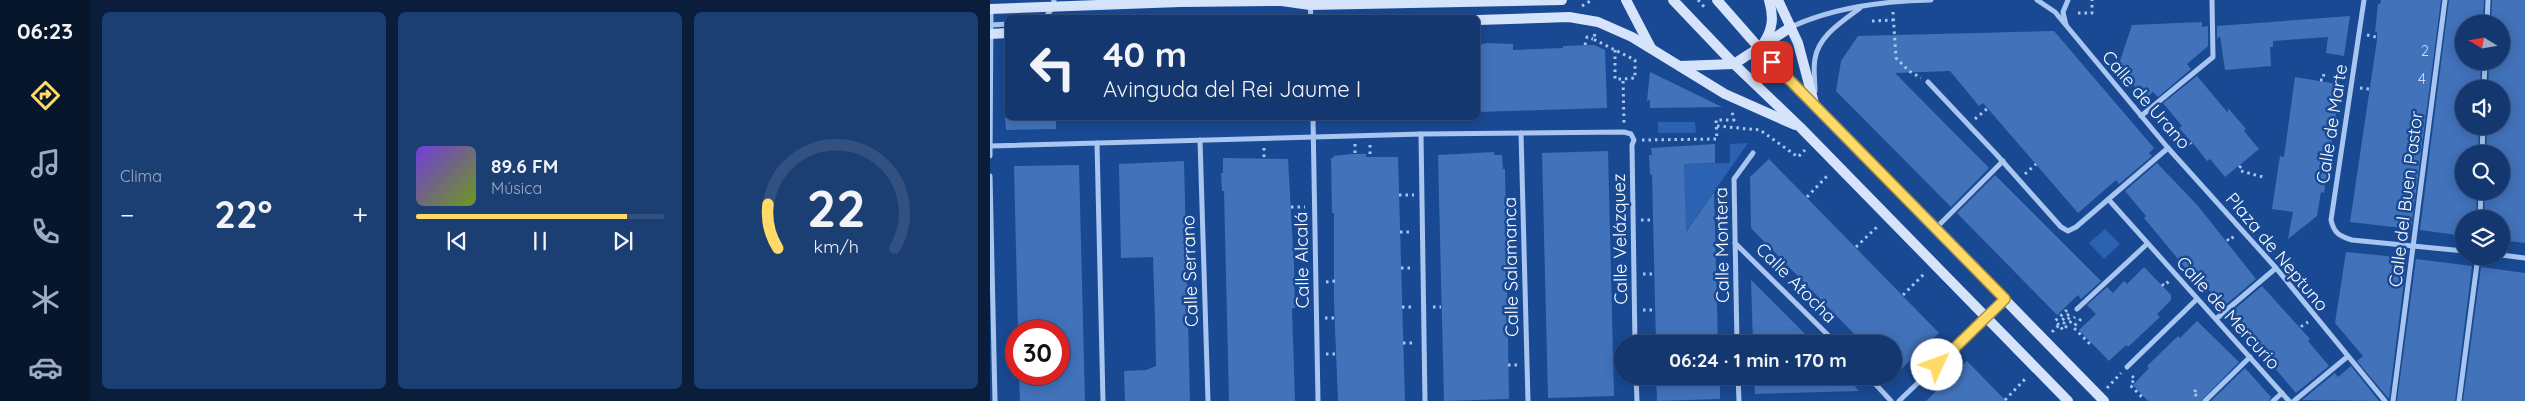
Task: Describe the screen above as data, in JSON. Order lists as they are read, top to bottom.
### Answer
{
  "streets": {
    "street": [
      "Calle de Urano",
      "Calle de Marte",
      "Calle del Buen Pastor",
      "Calle Velázquez",
      "Calle Montera",
      "Plaza de Neptuno",
      "Calle Alcalá",
      "Calle Salamanca",
      "Calle Serrano",
      "Calle Atocha",
      "Calle de Mercurio"
    ]
  },
  "crossings": [
    ["Calle de Urano", "Plaza de Neptuno"],
    ["Calle de Marte", "Calle del Buen Pastor"],
    ["Calle Montera", "Calle Atocha"]
  ],
  "house_numbers": ["2", "4"],
  "north": "left",
  "page": {
    "tabs": "06:23",
    "tile": "Clima",
    "turn": ["40 m", "Avinguda del Rei Jaume I"],
    "song": ["89.6 FM", "Música"],
    "heat": ["−", "22°", "+"],
    "limit": "30",
    "trip": "06:24 · 1 min · 170 m",
    "gauge": ["22", "km/h"]
  }
}
